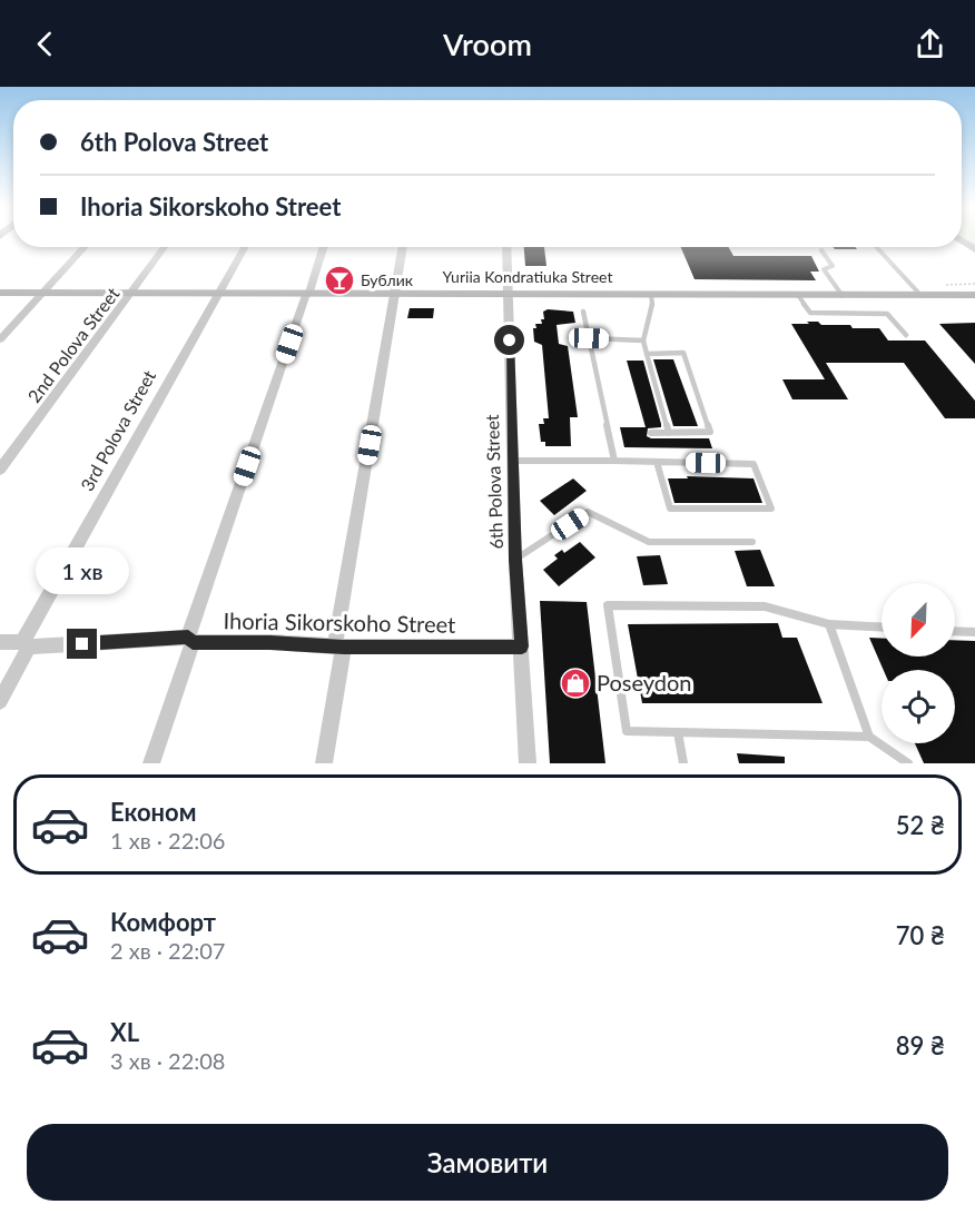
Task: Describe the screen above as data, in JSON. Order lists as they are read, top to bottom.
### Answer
{
  "streets": {
    "street": [
      "Yuriia Kondratiuka Street",
      "2nd Polova Street",
      "3rd Polova Street",
      "6th Polova Street",
      "Ihoria Sikorskoho Street"
    ]
  },
  "crossings": [
    ["Yuriia Kondratiuka Street", "2nd Polova Street"],
    ["Yuriia Kondratiuka Street", "3rd Polova Street"],
    ["Yuriia Kondratiuka Street", "6th Polova Street"],
    ["3rd Polova Street", "Ihoria Sikorskoho Street"],
    ["6th Polova Street", "Ihoria Sikorskoho Street"]
  ],
  "places": {
    "bar": ["Бублик"],
    "shop": ["Poseydon"]
  },
  "north": "bottom left",
  "page": {
    "header": "Vroom",
    "banner": ["6th Polova Street", "Ihoria Sikorskoho Street"],
    "bubble": "1 хв",
    "list": [
      {
        "name": "Економ",
        "note": "1 хв · 22:06",
        "value": "52 ₴"
      },
      {
        "name": "Комфорт",
        "note": "2 хв · 22:07",
        "value": "70 ₴"
      },
      {
        "name": "XL",
        "note": "3 хв · 22:08",
        "value": "89 ₴"
      }
    ],
    "buttons": "Замовити"
  }
}
